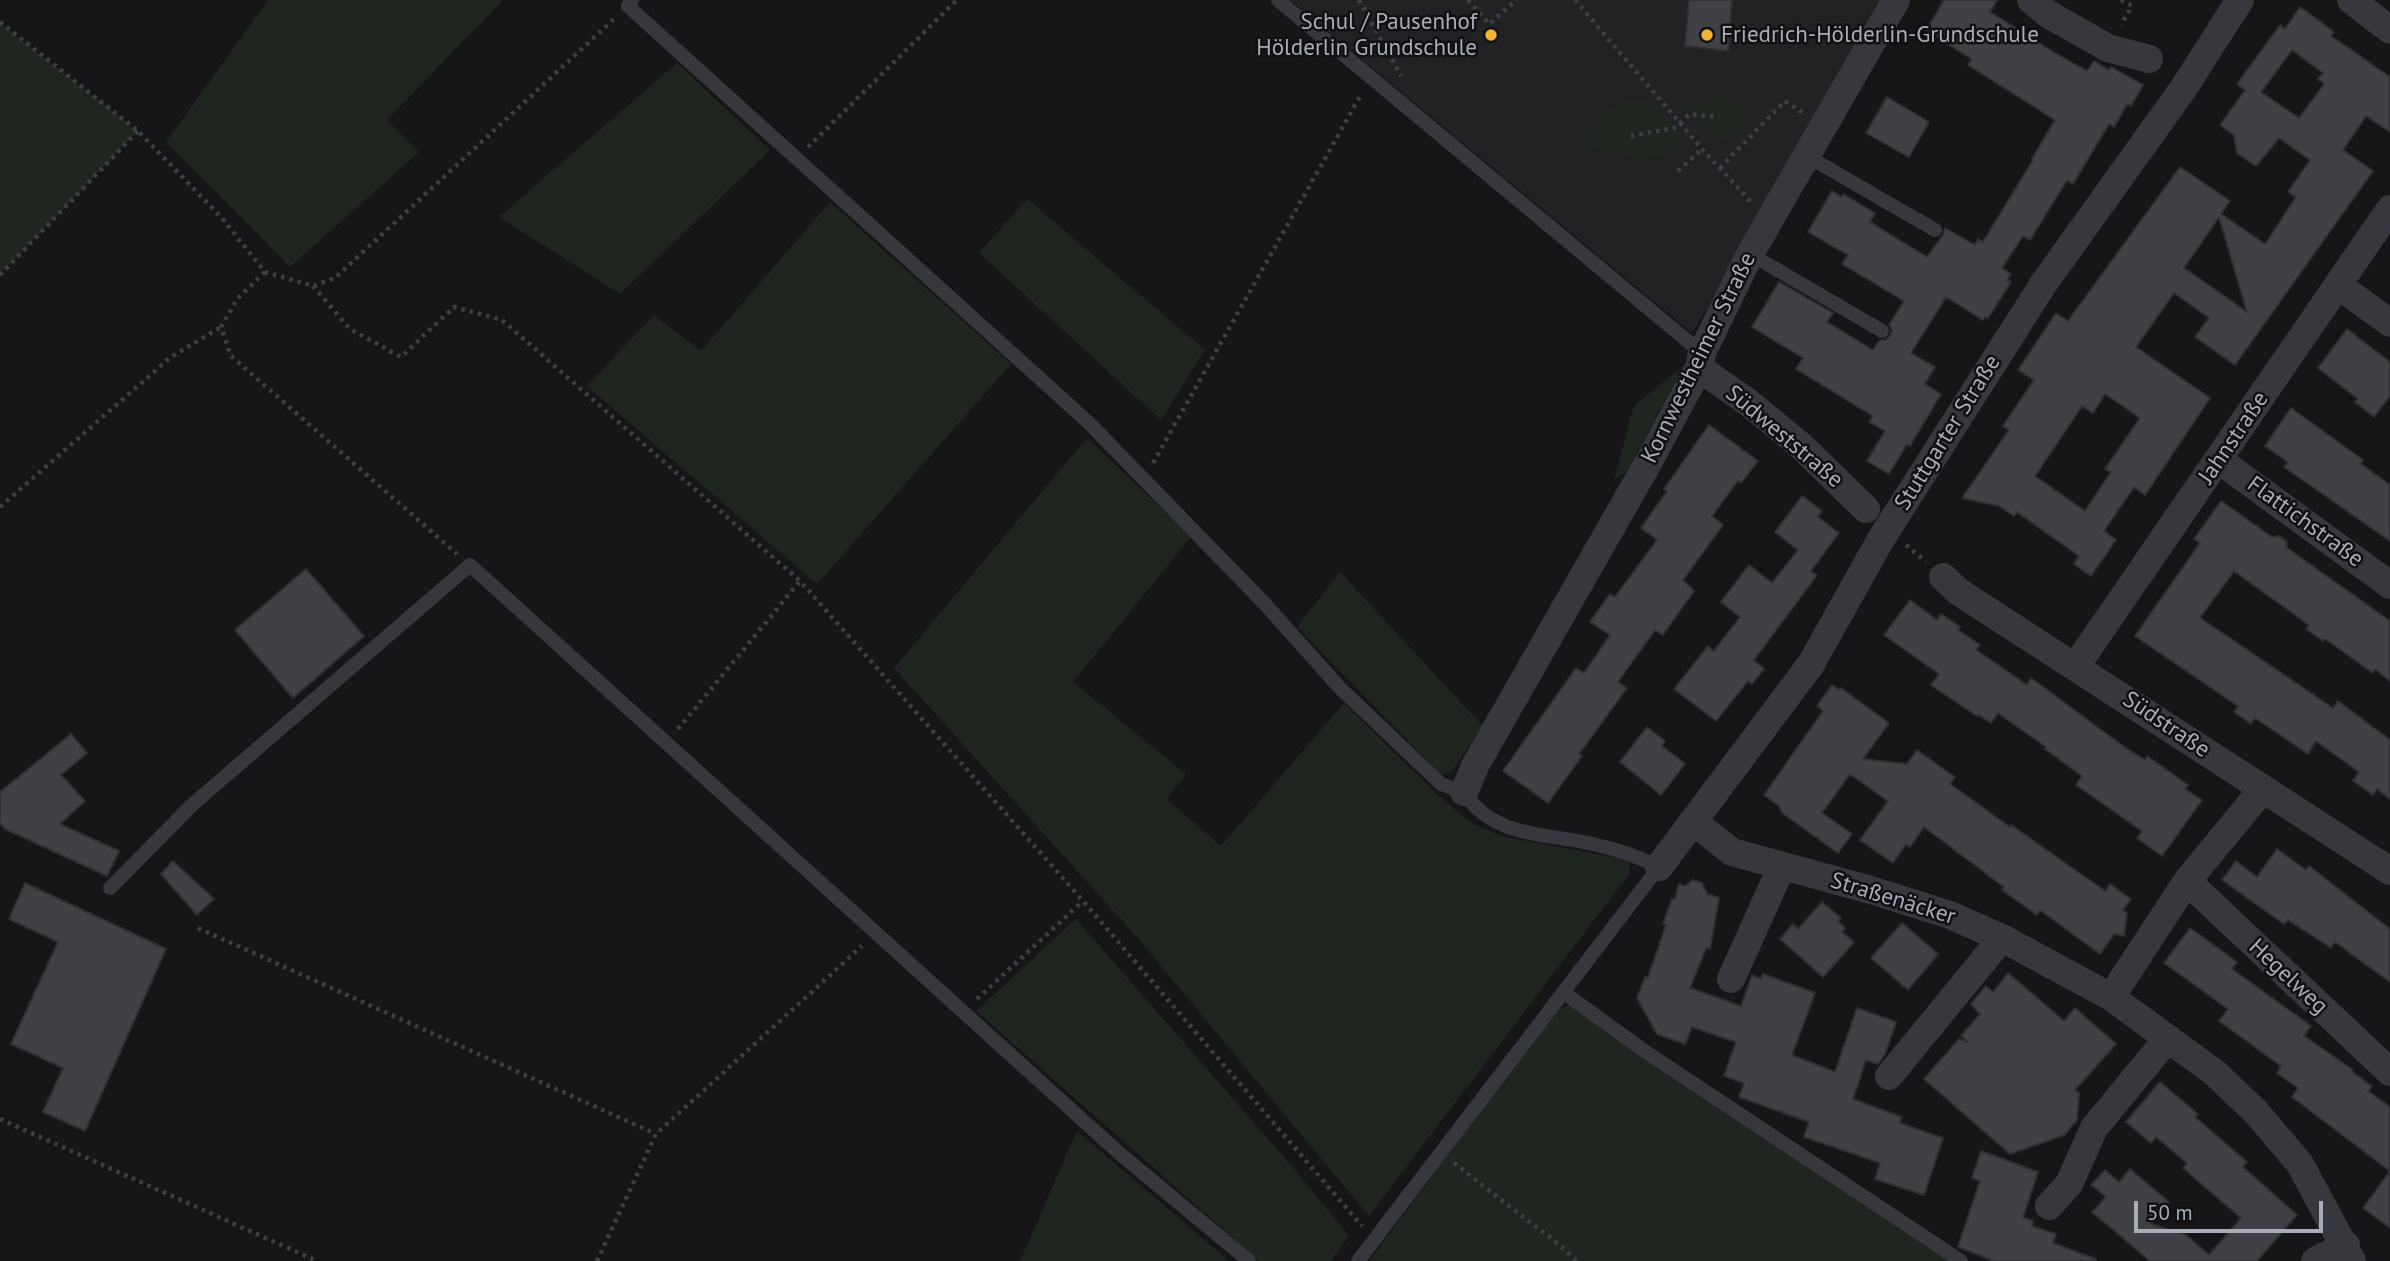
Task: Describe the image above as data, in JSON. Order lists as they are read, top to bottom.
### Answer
{
  "streets": {
    "street": [
      "Kornwestheimer Straße",
      "Stuttgarter Straße",
      "Südweststraße",
      "Jahnstraße",
      "Flattichstraße",
      "Südstraße",
      "Straßenäcker",
      "Hegelweg"
    ]
  },
  "crossings": [
    ["Kornwestheimer Straße", "Südweststraße"],
    ["Stuttgarter Straße", "Straßenäcker"],
    ["Jahnstraße", "Flattichstraße"],
    ["Jahnstraße", "Südstraße"]
  ],
  "places": ["Schul / Pausenhof Hölderlin Grundschule", "Friedrich-Hölderlin-Grundschule"],
  "scale_bar": "50 m"
}
